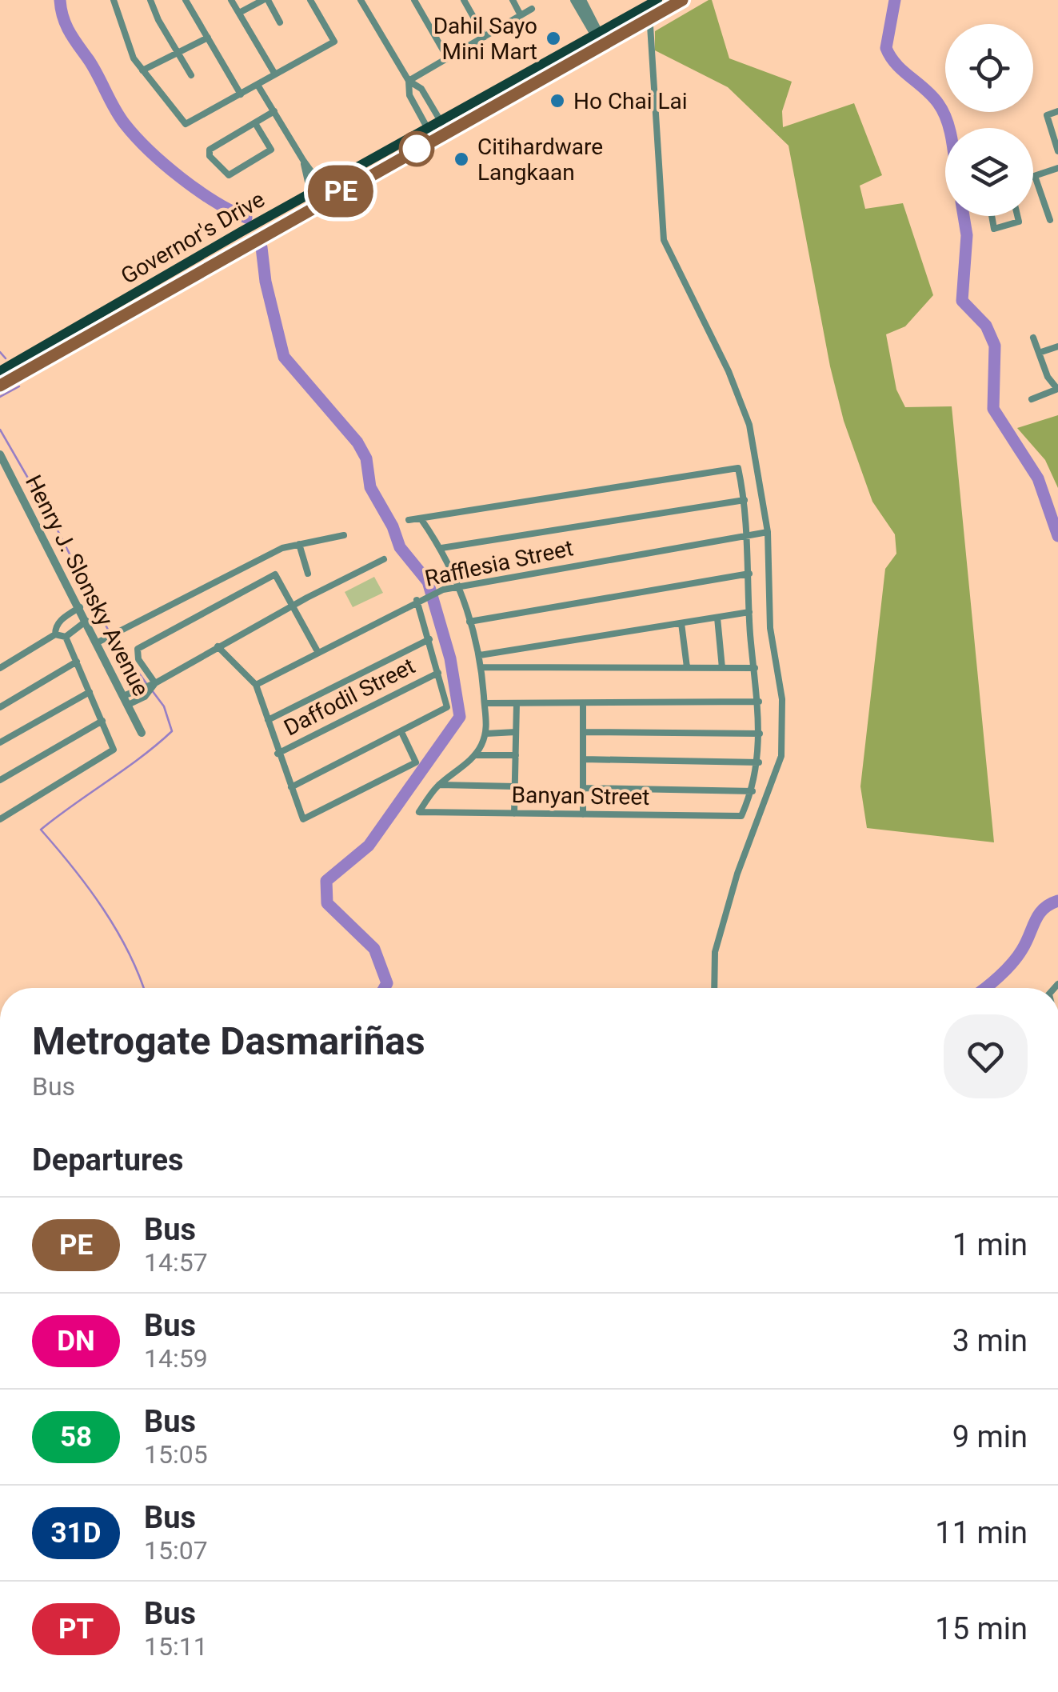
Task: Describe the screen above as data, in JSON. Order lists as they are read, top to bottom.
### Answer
{
  "streets": {
    "main road": ["Governor's Drive"],
    "street": [
      "Rafflesia Street",
      "Henry J. Slonsky Avenue",
      "Daffodil Street",
      "Banyan Street"
    ]
  },
  "places": ["Dahil Sayo Mini Mart", "Ho Chai Lai", "Citihardware Langkaan"],
  "lines": ["bus line PE"],
  "page": {
    "on_map": "PE",
    "heading": [
      ["Metrogate Dasmariñas", "Bus"],
      "Departures"
    ],
    "list": [
      {
        "mark": "PE",
        "name": "Bus",
        "note": "14:57",
        "value": "1 min"
      },
      {
        "mark": "DN",
        "name": "Bus",
        "note": "14:59",
        "value": "3 min"
      },
      {
        "mark": "58",
        "name": "Bus",
        "note": "15:05",
        "value": "9 min"
      },
      {
        "mark": "31D",
        "name": "Bus",
        "note": "15:07",
        "value": "11 min"
      },
      {
        "mark": "PT",
        "name": "Bus",
        "note": "15:11",
        "value": "15 min"
      }
    ]
  }
}
